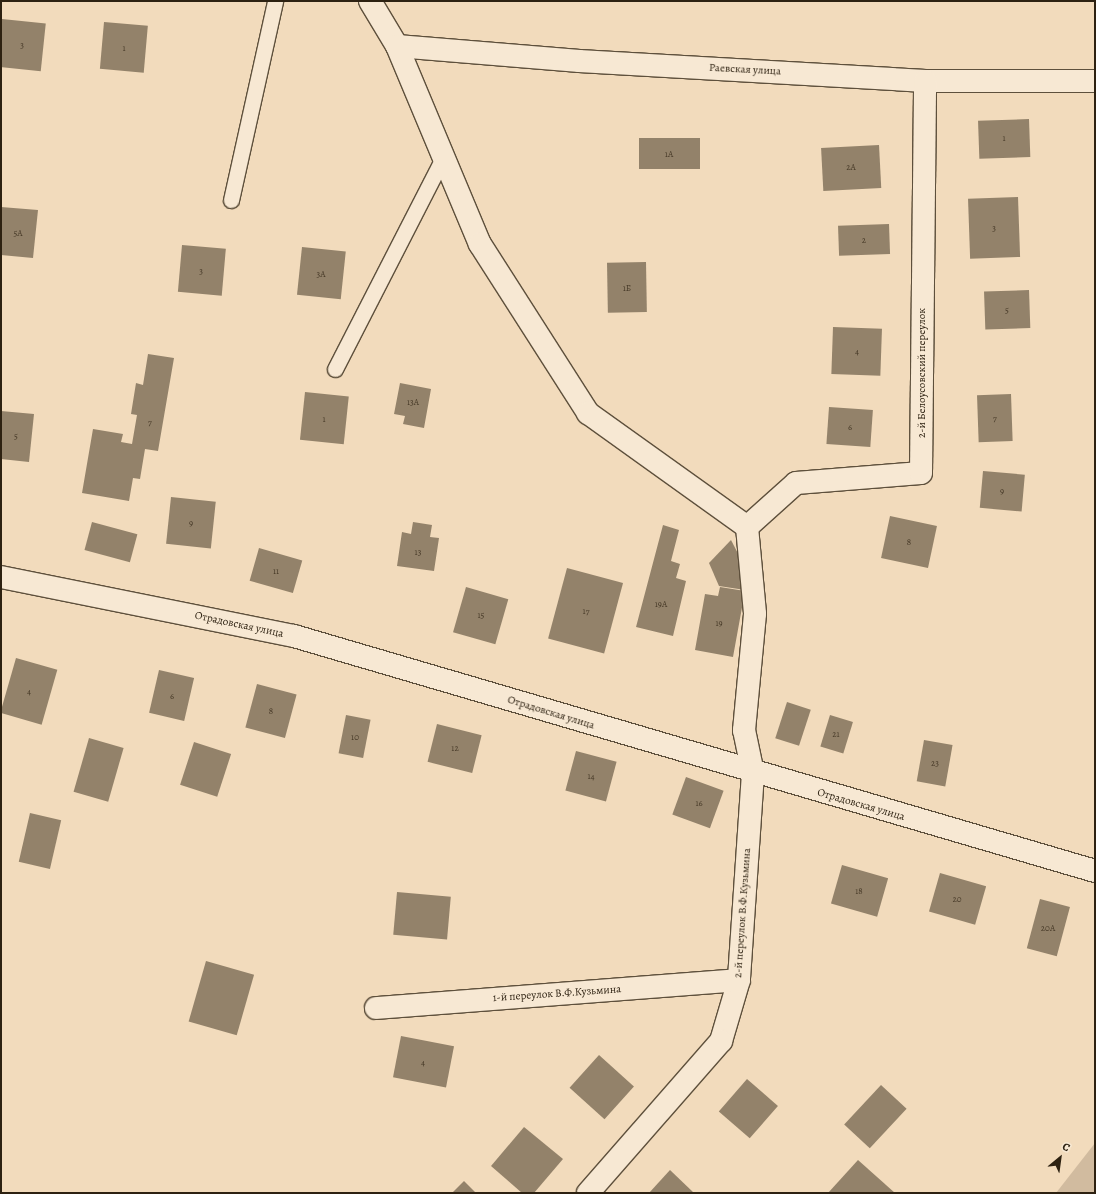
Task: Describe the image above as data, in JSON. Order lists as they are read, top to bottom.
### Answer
{
  "streets": {
    "street": [
      "Раевская улица",
      "2-й Белоусовский переулок",
      "Отрадовская улица",
      "2-й переулок В.Ф.Кузьмина",
      "1-й переулок В.Ф.Кузьмина"
    ]
  },
  "crossings": [
    ["Раевская улица", "2-й Белоусовский переулок"],
    ["2-й Белоусовский переулок", "2-й переулок В.Ф.Кузьмина"],
    ["Отрадовская улица", "2-й переулок В.Ф.Кузьмина"],
    ["2-й переулок В.Ф.Кузьмина", "1-й переулок В.Ф.Кузьмина"]
  ],
  "house_numbers": [
    "3",
    "1",
    "1",
    "1А",
    "2А",
    "3",
    "5А",
    "2",
    "3",
    "3А",
    "1Б",
    "5",
    "4",
    "13А",
    "7",
    "1",
    "7",
    "6",
    "5",
    "9",
    "9",
    "8",
    "13",
    "11",
    "19А",
    "17",
    "15",
    "19",
    "4",
    "6",
    "8",
    "21",
    "10",
    "12",
    "23",
    "14",
    "16",
    "18",
    "20",
    "20А",
    "4"
  ],
  "north": "top right"
}
